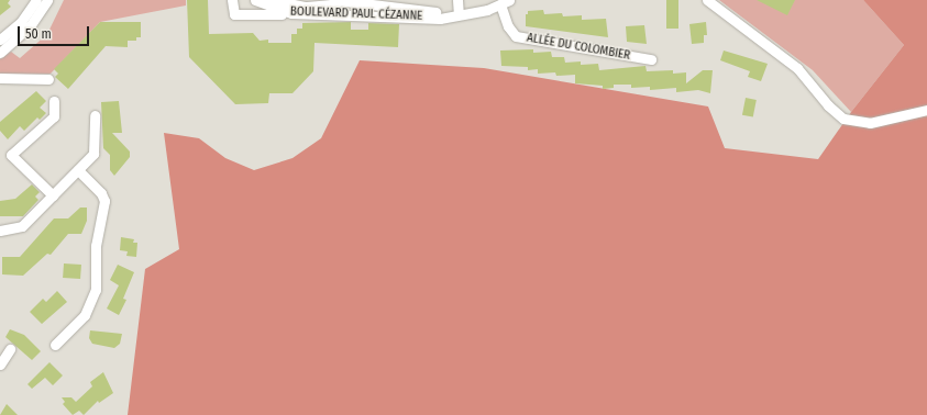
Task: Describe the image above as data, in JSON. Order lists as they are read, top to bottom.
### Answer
{
  "streets": {
    "street": ["BOULEVARD PAUL CÉZANNE", "ALLÉE DU COLOMBIER"]
  },
  "crossings": [
    ["BOULEVARD PAUL CÉZANNE", "ALLÉE DU COLOMBIER"]
  ],
  "scale_bar": "50 m"
}
